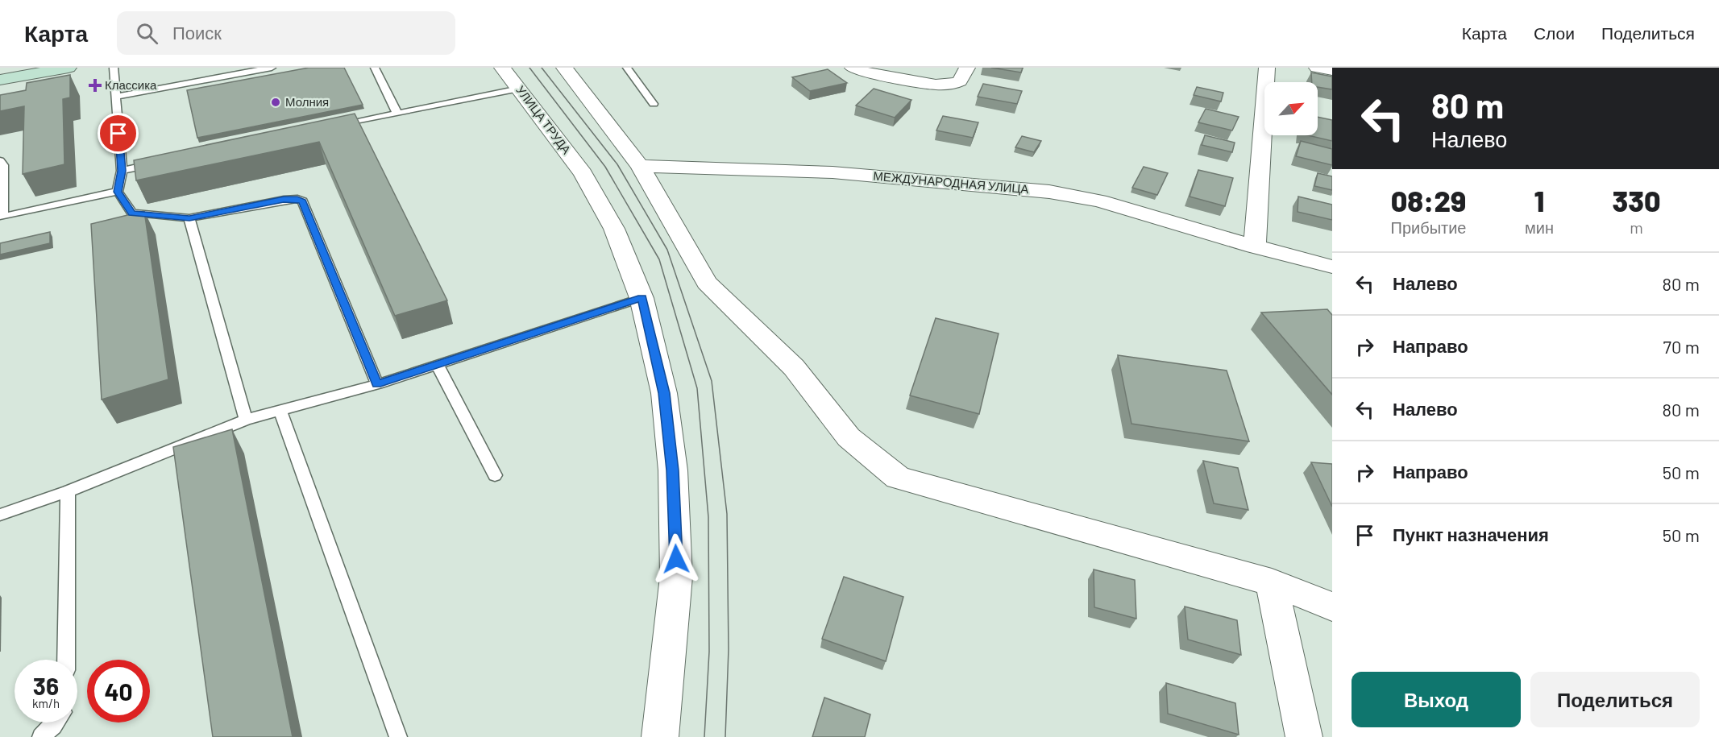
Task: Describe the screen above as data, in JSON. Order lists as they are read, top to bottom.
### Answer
{
  "streets": {
    "street": ["УЛИЦА ТРУДА", "МЕЖДУНАРОДНАЯ УЛИЦА"]
  },
  "places": {
    "health": ["Классика"],
    "other": ["Молния"]
  },
  "north": "top right",
  "page": {
    "header": "Карта",
    "search": "Поиск",
    "nav": ["Карта", "Слои", "Поделиться"],
    "turn": ["80 m", "Налево"],
    "eta": [
      "08:29",
      "Прибытие",
      "1",
      "мин",
      "330",
      "m"
    ],
    "list": [
      {
        "name": "Налево",
        "value": "80 m"
      },
      {
        "name": "Направо",
        "value": "70 m"
      },
      {
        "name": "Налево",
        "value": "80 m"
      },
      {
        "name": "Направо",
        "value": "50 m"
      },
      {
        "name": "Пункт назначения",
        "value": "50 m"
      }
    ],
    "speed": "36 km/h",
    "limit": "40",
    "buttons": ["Выход", "Поделиться"]
  }
}
